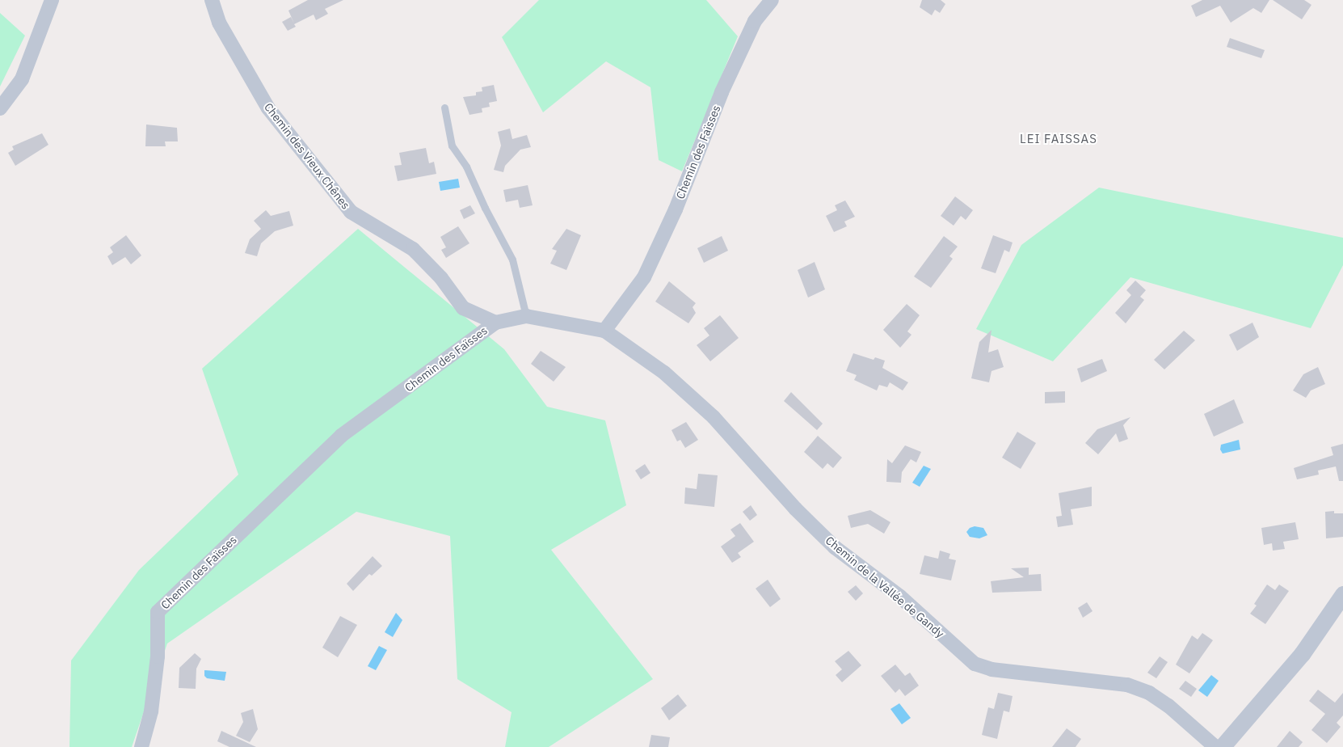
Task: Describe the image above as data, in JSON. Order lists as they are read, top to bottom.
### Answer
{
  "streets": {
    "street": ["Chemin des Faïsses", "Chemin des Vieux Chênes", "Chemin de la Vallée de Gandy"]
  },
  "crossings": [
    ["Chemin des Faïsses", "Chemin des Vieux Chênes"],
    ["Chemin des Faïsses", "Chemin de la Vallée de Gandy"]
  ],
  "districts": ["LEI FAISSAS"]
}
